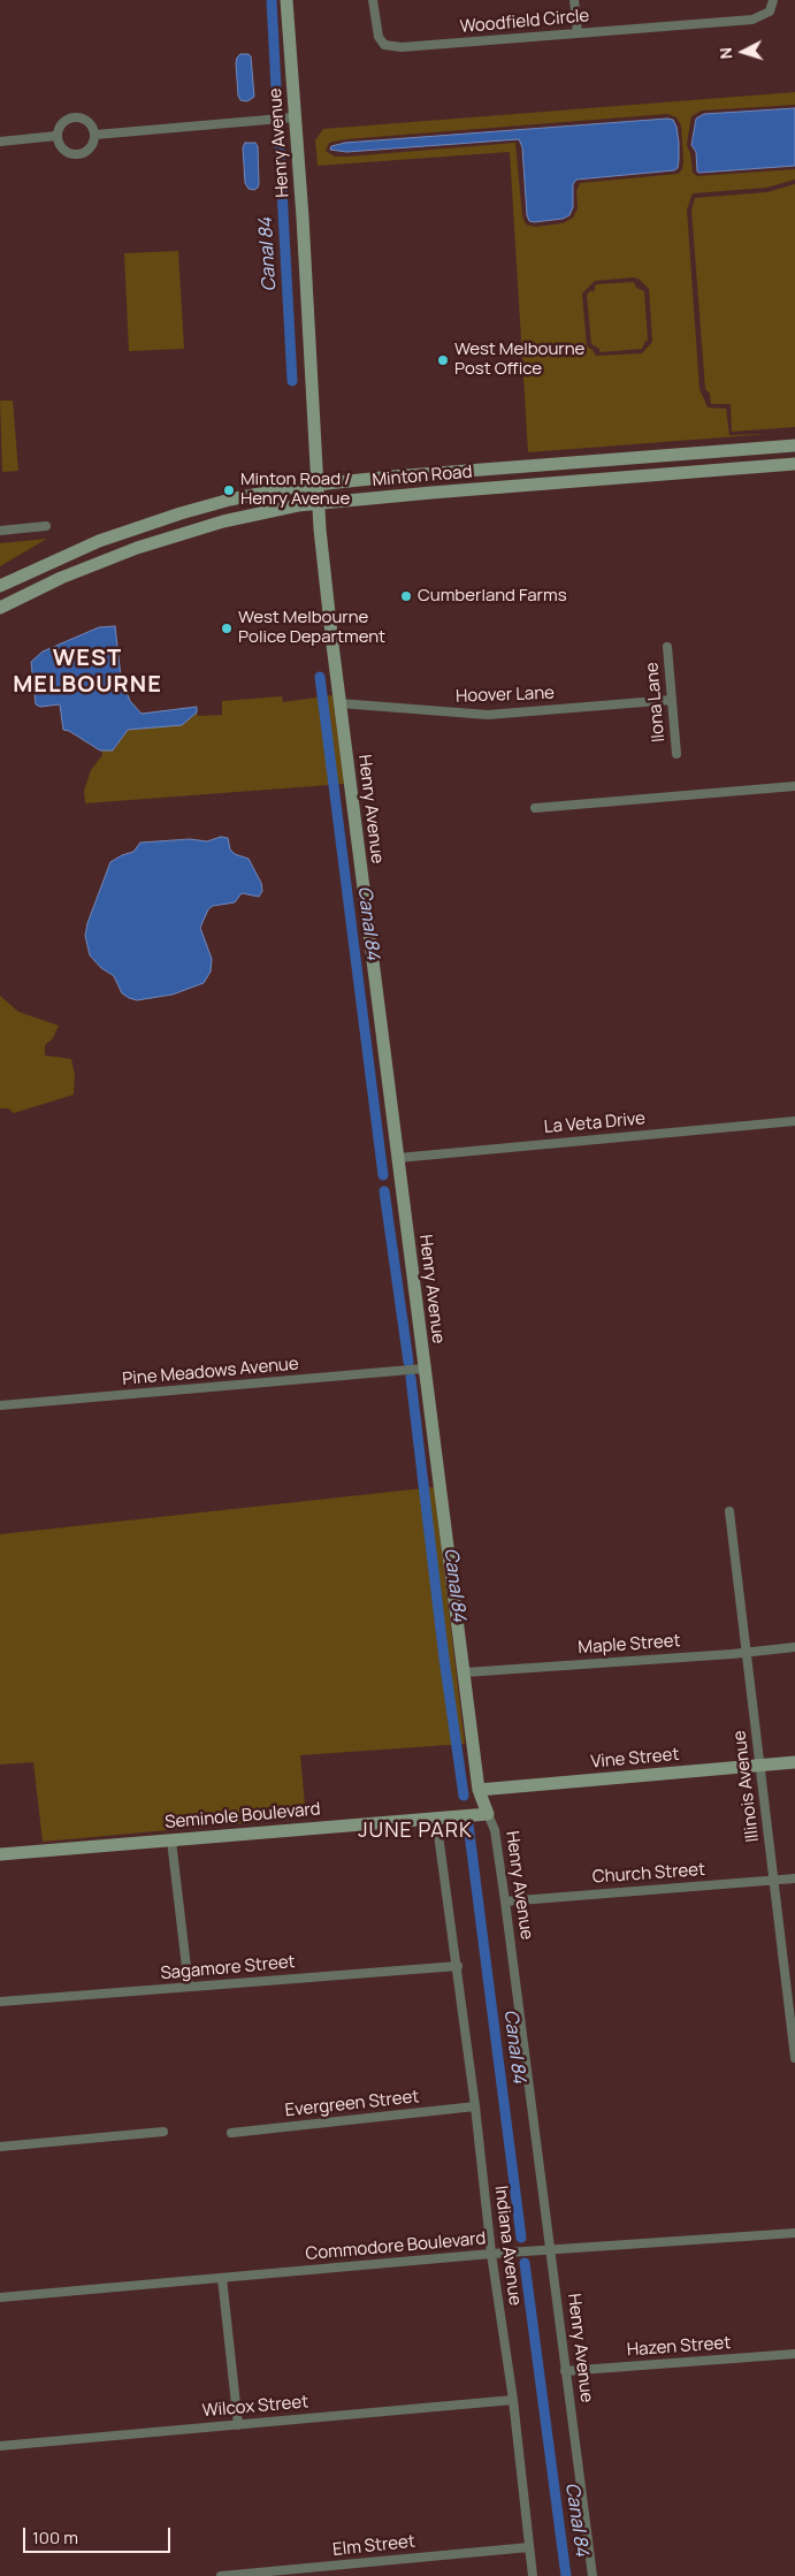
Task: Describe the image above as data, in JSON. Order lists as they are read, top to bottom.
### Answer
{
  "streets": {
    "street": [
      "Woodfield Circle",
      "Henry Avenue",
      "Minton Road",
      "Hoover Lane",
      "Ilona Lane",
      "La Veta Drive",
      "Pine Meadows Avenue",
      "Maple Street",
      "Vine Street",
      "Illinois Avenue",
      "Seminole Boulevard",
      "Church Street",
      "Sagamore Street",
      "Evergreen Street",
      "Indiana Avenue",
      "Commodore Boulevard",
      "Hazen Street",
      "Wilcox Street",
      "Elm Street"
    ]
  },
  "crossings": [
    ["Henry Avenue", "Minton Road"],
    ["Henry Avenue", "Hoover Lane"],
    ["Henry Avenue", "La Veta Drive"],
    ["Henry Avenue", "Pine Meadows Avenue"],
    ["Henry Avenue", "Maple Street"],
    ["Henry Avenue", "Vine Street"],
    ["Henry Avenue", "Seminole Boulevard"],
    ["Henry Avenue", "Church Street"],
    ["Henry Avenue", "Commodore Boulevard"],
    ["Henry Avenue", "Hazen Street"],
    ["Hoover Lane", "Ilona Lane"],
    ["Maple Street", "Illinois Avenue"],
    ["Vine Street", "Illinois Avenue"],
    ["Illinois Avenue", "Church Street"],
    ["Seminole Boulevard", "Indiana Avenue"],
    ["Sagamore Street", "Indiana Avenue"],
    ["Evergreen Street", "Indiana Avenue"],
    ["Indiana Avenue", "Commodore Boulevard"],
    ["Indiana Avenue", "Wilcox Street"],
    ["Indiana Avenue", "Elm Street"]
  ],
  "districts": ["WEST MELBOURNE", "JUNE PARK"],
  "water": ["Canal 84"],
  "places": [
    "West Melbourne Post Office",
    "Minton Road / Henry Avenue",
    "Cumberland Farms",
    "West Melbourne Police Department"
  ],
  "scale_bar": "100 m",
  "north": "left"
}
